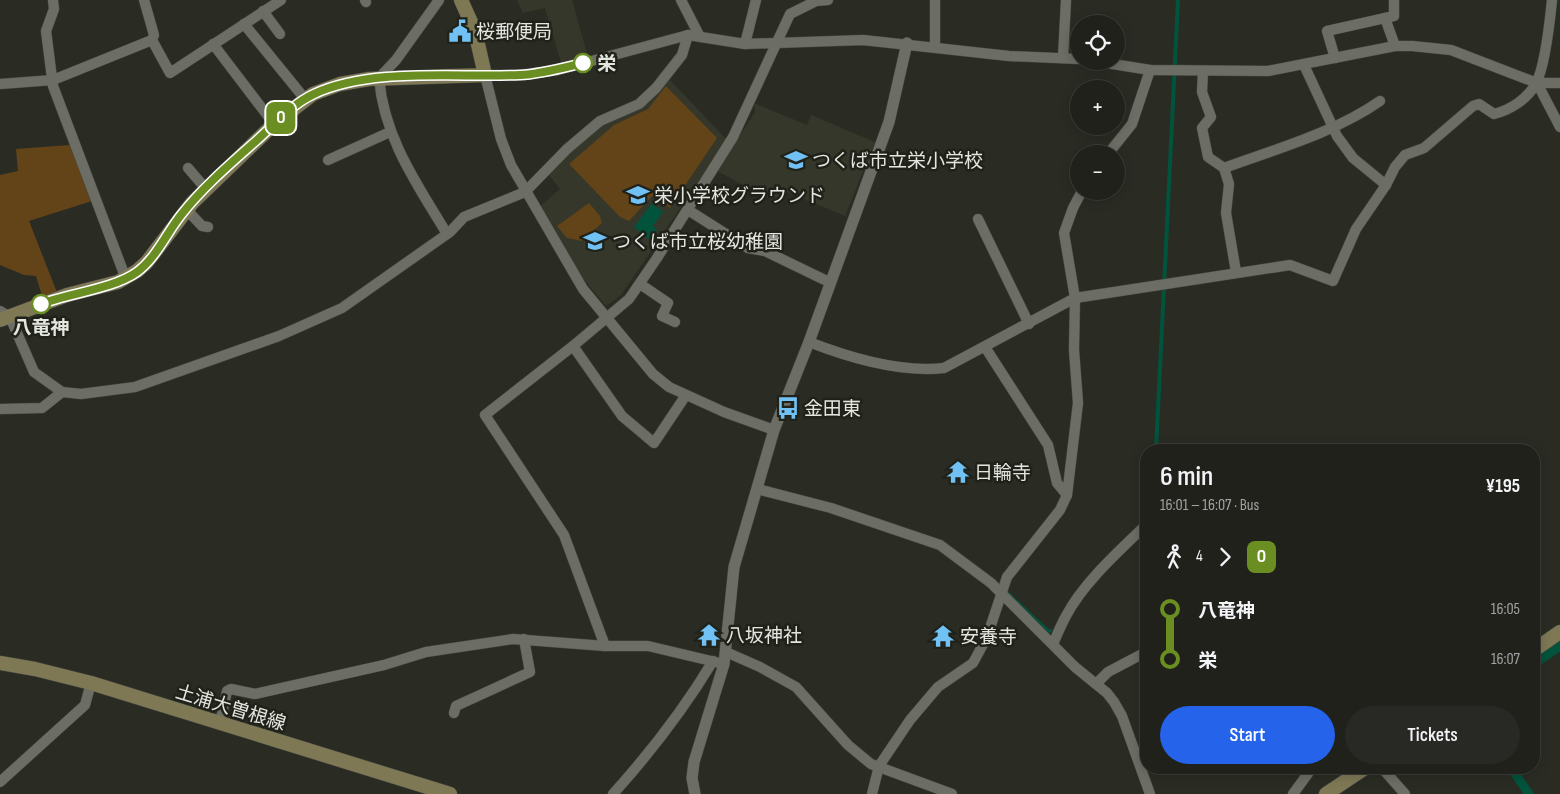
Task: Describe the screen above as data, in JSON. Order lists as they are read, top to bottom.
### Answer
{
  "streets": {
    "main road": ["土浦大曽根線"]
  },
  "places": {
    "public building": ["桜郵便局"],
    "other": ["栄", "八竜神"],
    "school or university": ["つくば市立栄小学校", "栄小学校グラウンド", "つくば市立桜幼稚園"],
    "bus stop": ["金田東"],
    "temple": ["日輪寺", "八坂神社", "安養寺"]
  },
  "lines": ["bus line O"],
  "page": {
    "on_map": "O",
    "map_buttons": ["+", "−"],
    "heading": ["6 min", "16:01 – 16:07 · Bus", "¥195"],
    "legs": ["4", "O"],
    "list": [
      {
        "name": "八竜神",
        "value": "16:05"
      },
      {
        "name": "栄",
        "value": "16:07"
      }
    ],
    "buttons": ["Start", "Tickets"]
  }
}
